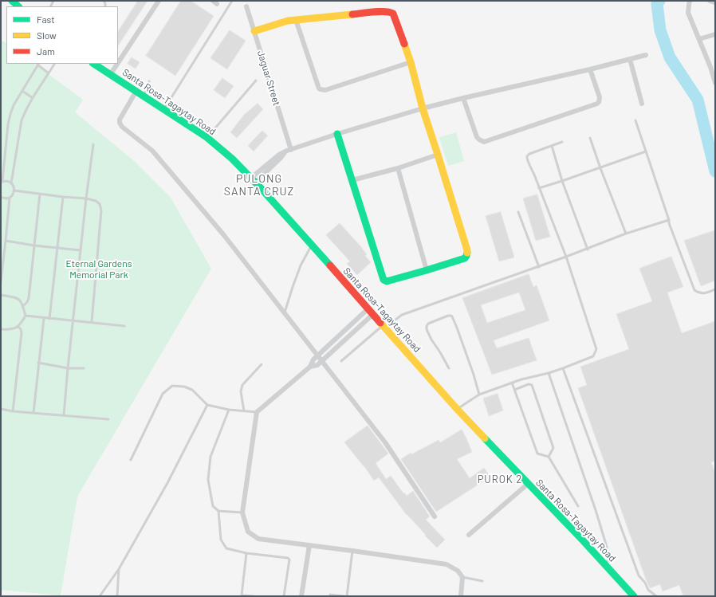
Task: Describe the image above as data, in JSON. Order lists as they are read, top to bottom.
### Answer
{
  "streets": {
    "main road": ["Santa Rosa-Tagaytay Road"],
    "street": ["Jaguar Street"]
  },
  "districts": ["PULONG SANTA CRUZ", "PUROK 2"],
  "parks": ["Eternal Gardens Memorial Park"],
  "legend": ["Fast", "Slow", "Jam"]
}
